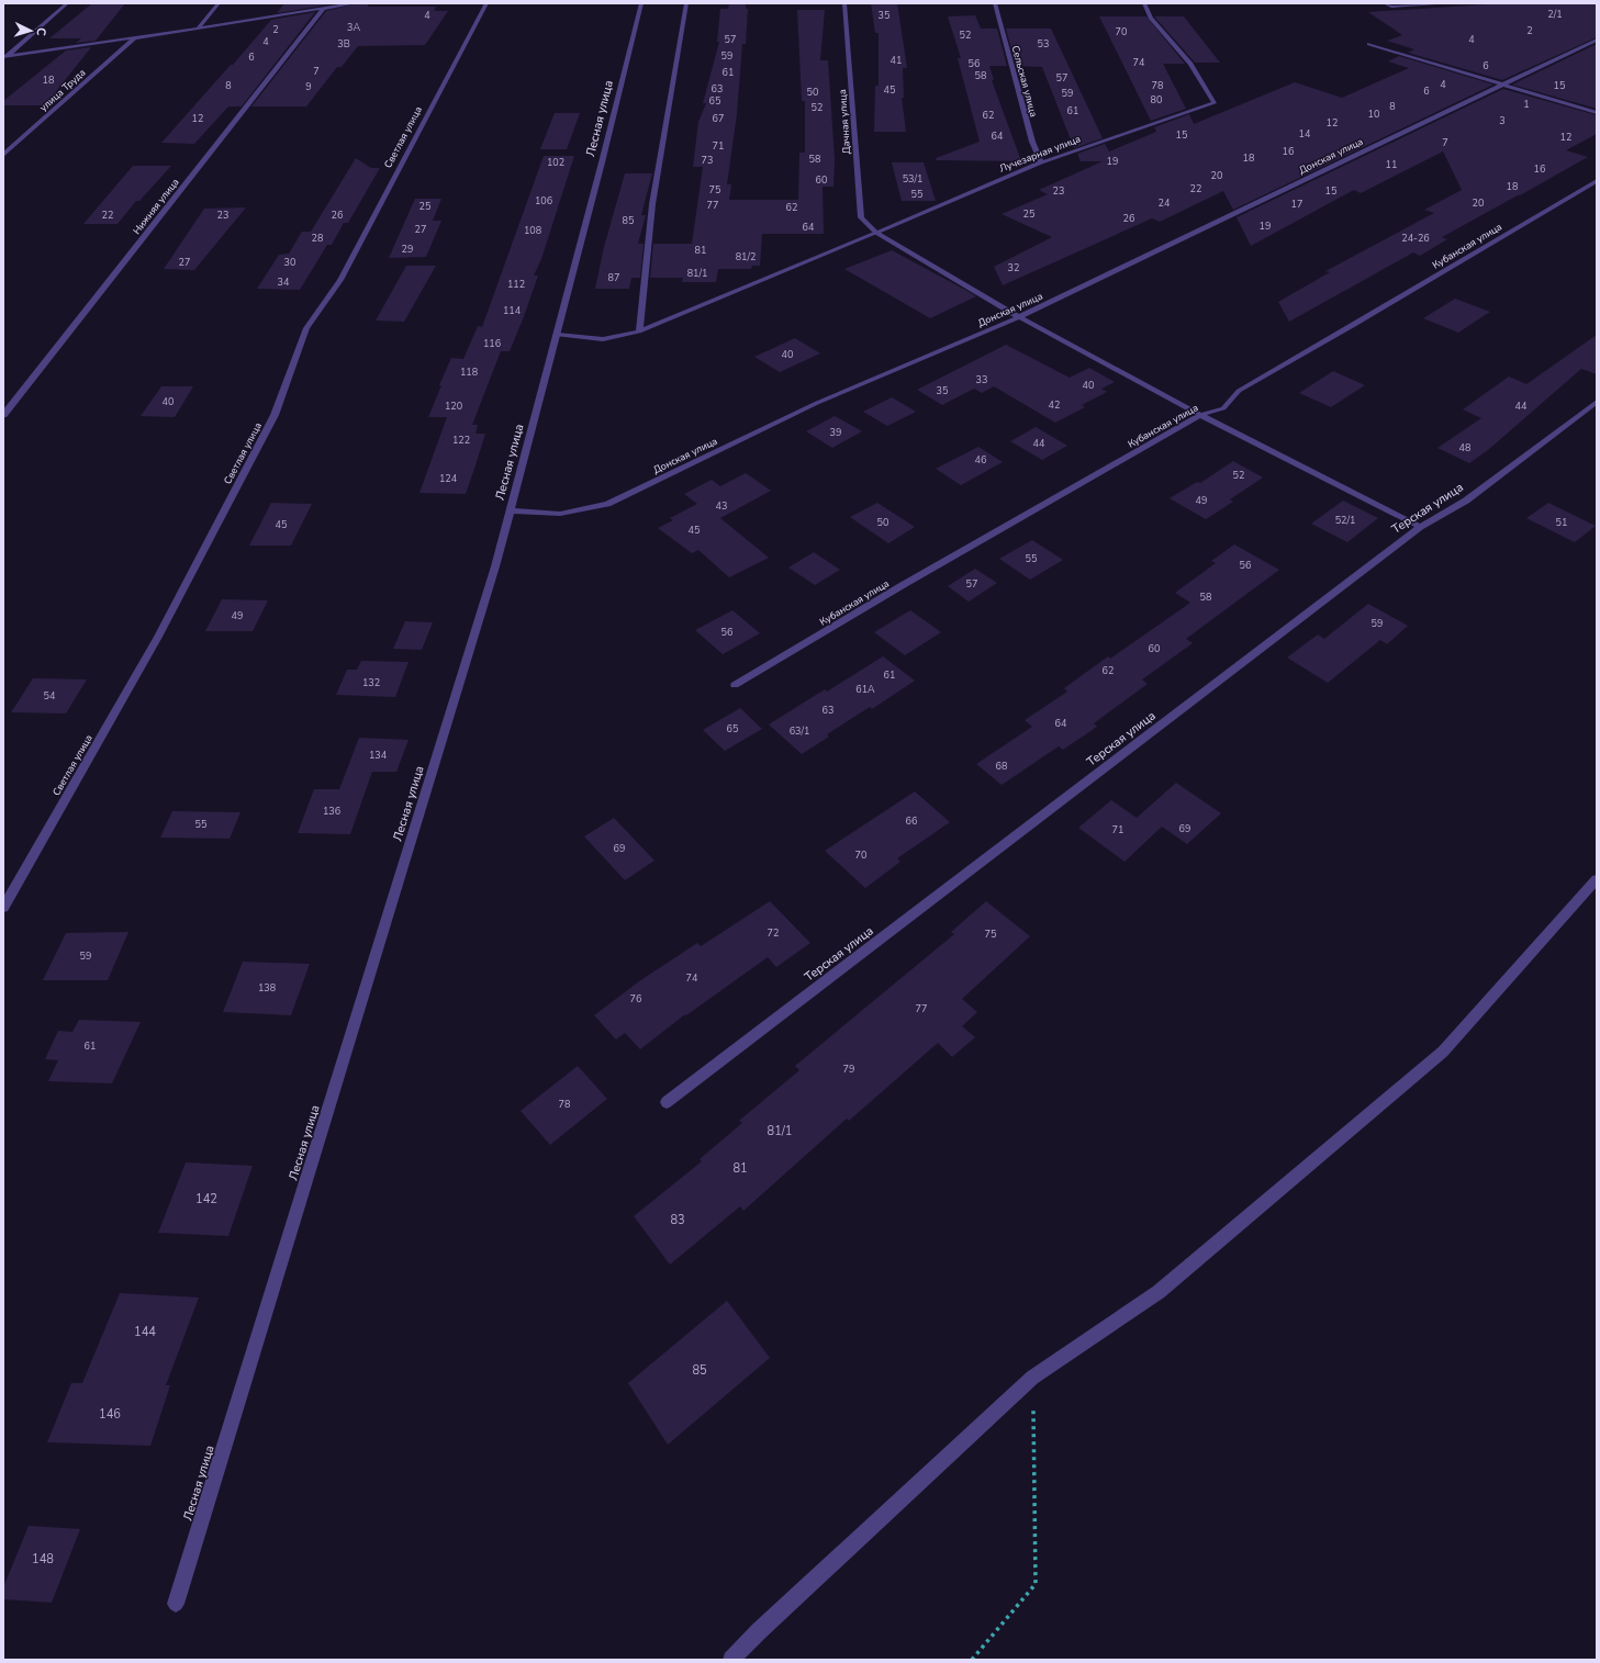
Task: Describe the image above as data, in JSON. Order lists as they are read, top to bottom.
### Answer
{
  "streets": {
    "street": [
      "Сельская улица",
      "улица Труда",
      "Лесная улица",
      "Дачная улица",
      "Светлая улица",
      "Лучезарная улица",
      "Донская улица",
      "Нижняя улица",
      "Кубанская улица",
      "Терская улица"
    ]
  },
  "crossings": [
    ["Сельская улица", "Лучезарная улица"],
    ["Лесная улица", "Лучезарная улица"],
    ["Лесная улица", "Донская улица"],
    ["Дачная улица", "Лучезарная улица"],
    ["Дачная улица", "Донская улица"],
    ["Дачная улица", "Кубанская улица"],
    ["Дачная улица", "Терская улица"]
  ],
  "house_numbers": [
    "2/1",
    "4",
    "35",
    "3А",
    "2",
    "2",
    "70",
    "52",
    "57",
    "4",
    "4",
    "3В",
    "53",
    "59",
    "6",
    "41",
    "74",
    "56",
    "6",
    "7",
    "61",
    "58",
    "57",
    "18",
    "4",
    "8",
    "78",
    "15",
    "9",
    "63",
    "45",
    "6",
    "50",
    "59",
    "80",
    "65",
    "1",
    "8",
    "52",
    "61",
    "10",
    "62",
    "12",
    "67",
    "3",
    "12",
    "14",
    "15",
    "64",
    "12",
    "7",
    "71",
    "16",
    "18",
    "58",
    "73",
    "19",
    "102",
    "11",
    "16",
    "20",
    "53/1",
    "60",
    "18",
    "22",
    "75",
    "23",
    "15",
    "55",
    "106",
    "24",
    "20",
    "17",
    "77",
    "25",
    "62",
    "25",
    "22",
    "23",
    "26",
    "26",
    "85",
    "19",
    "64",
    "27",
    "108",
    "28",
    "24-26",
    "29",
    "81",
    "81/2",
    "27",
    "30",
    "32",
    "81/1",
    "87",
    "34",
    "112",
    "114",
    "116",
    "40",
    "118",
    "33",
    "40",
    "35",
    "40",
    "42",
    "120",
    "44",
    "39",
    "122",
    "44",
    "48",
    "46",
    "52",
    "124",
    "49",
    "43",
    "52/1",
    "50",
    "51",
    "45",
    "45",
    "55",
    "56",
    "57",
    "58",
    "49",
    "59",
    "56",
    "60",
    "62",
    "61",
    "132",
    "61А",
    "54",
    "63",
    "64",
    "65",
    "63/1",
    "134",
    "68",
    "136",
    "66",
    "55",
    "69",
    "71",
    "69",
    "70",
    "72",
    "75",
    "59",
    "74",
    "138",
    "76",
    "77",
    "61",
    "79",
    "78",
    "81/1",
    "81",
    "142",
    "83",
    "144",
    "85",
    "146",
    "148"
  ],
  "north": "right"
}
